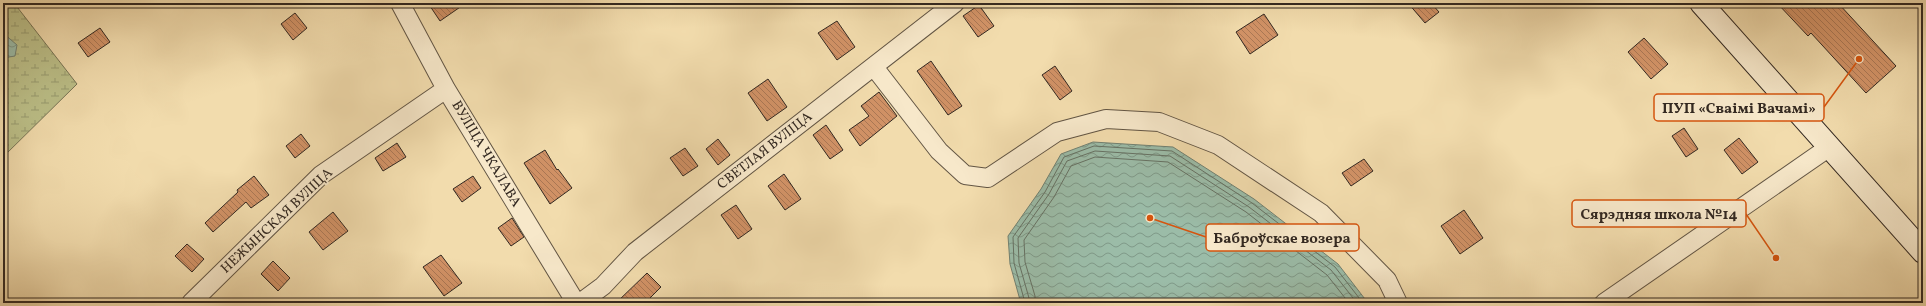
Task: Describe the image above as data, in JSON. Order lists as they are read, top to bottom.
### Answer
{
  "streets": {
    "street": ["СВЕТЛАЯ ВУЛІЦА", "ВУЛІЦА ЧКАЛАВА", "НЕЖЫНСКАЯ ВУЛІЦА"]
  },
  "crossings": [
    ["ВУЛІЦА ЧКАЛАВА", "НЕЖЫНСКАЯ ВУЛІЦА"]
  ],
  "places": ["ПУП «Сваімі Вачамі»", "Баброўскае возера", "Сярэдняя школа №14"]
}
